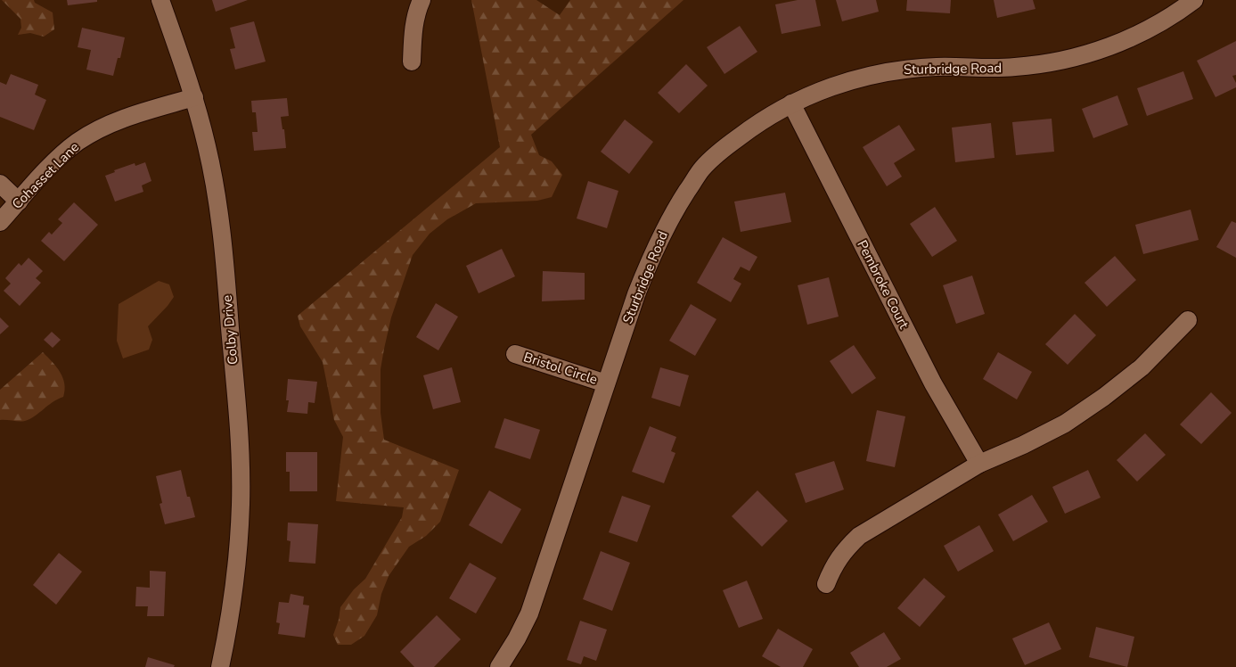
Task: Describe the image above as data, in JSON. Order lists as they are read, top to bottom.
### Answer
{
  "streets": {
    "street": [
      "Sturbridge Road",
      "Cohasset Lane",
      "Pembroke Court",
      "Colby Drive",
      "Bristol Circle"
    ]
  },
  "crossings": [
    ["Sturbridge Road", "Pembroke Court"],
    ["Sturbridge Road", "Bristol Circle"],
    ["Cohasset Lane", "Colby Drive"]
  ]
}
